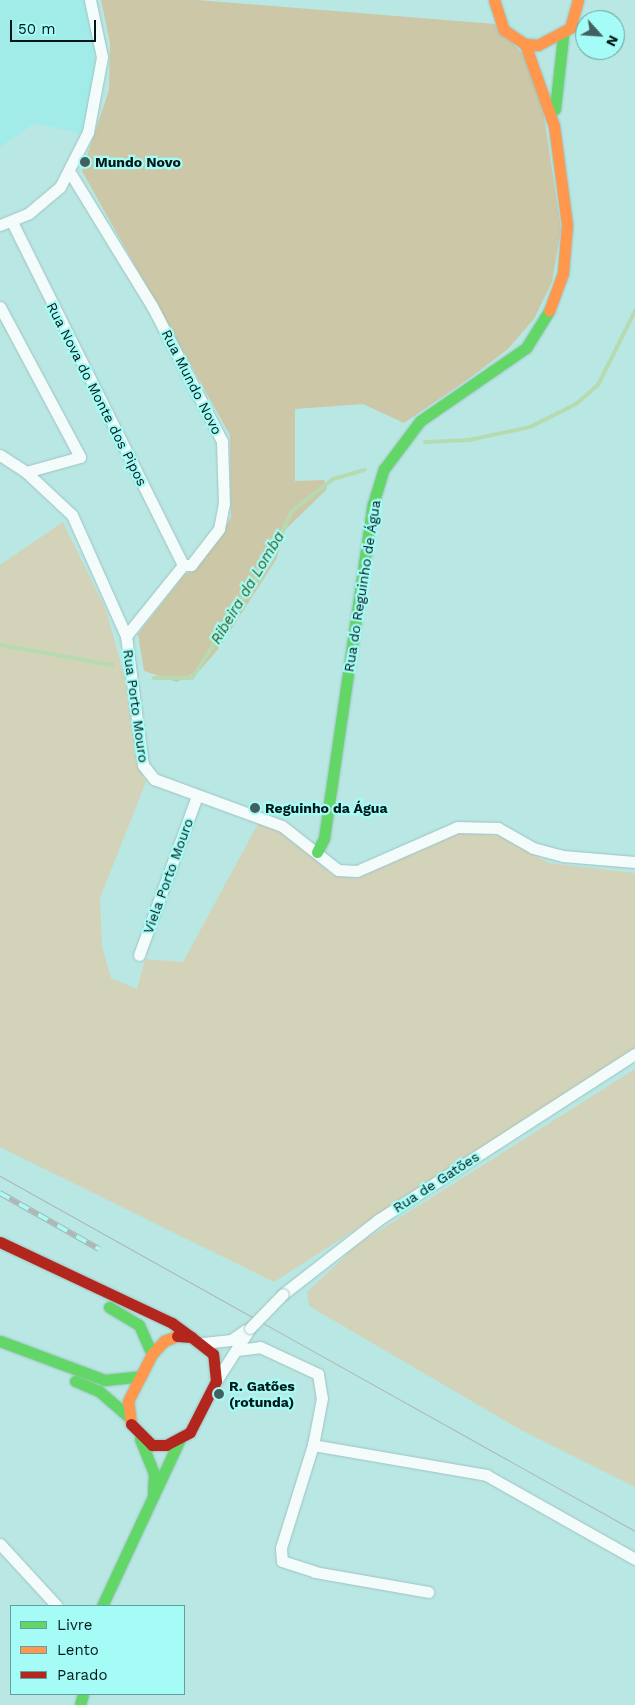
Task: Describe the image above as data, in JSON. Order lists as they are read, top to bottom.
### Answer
{
  "streets": {
    "main road": ["Rua do Reguinho de Água"],
    "street": [
      "Rua Mundo Novo",
      "Rua Nova do Monte dos Pipos",
      "Rua Porto Mouro",
      "Viela Porto Mouro",
      "Rua de Gatões"
    ]
  },
  "crossings": [
    ["Rua Mundo Novo", "Rua Nova do Monte dos Pipos"],
    ["Rua Mundo Novo", "Rua Porto Mouro"],
    ["Rua do Reguinho de Água", "Rua Porto Mouro"],
    ["Rua Porto Mouro", "Viela Porto Mouro"]
  ],
  "water": ["Ribeira da Lomba"],
  "places": ["Mundo Novo", "Reguinho da Água", "R. Gatões (rotunda)"],
  "legend": ["Livre", "Lento", "Parado"],
  "scale_bar": "50 m",
  "north": "bottom right"
}
